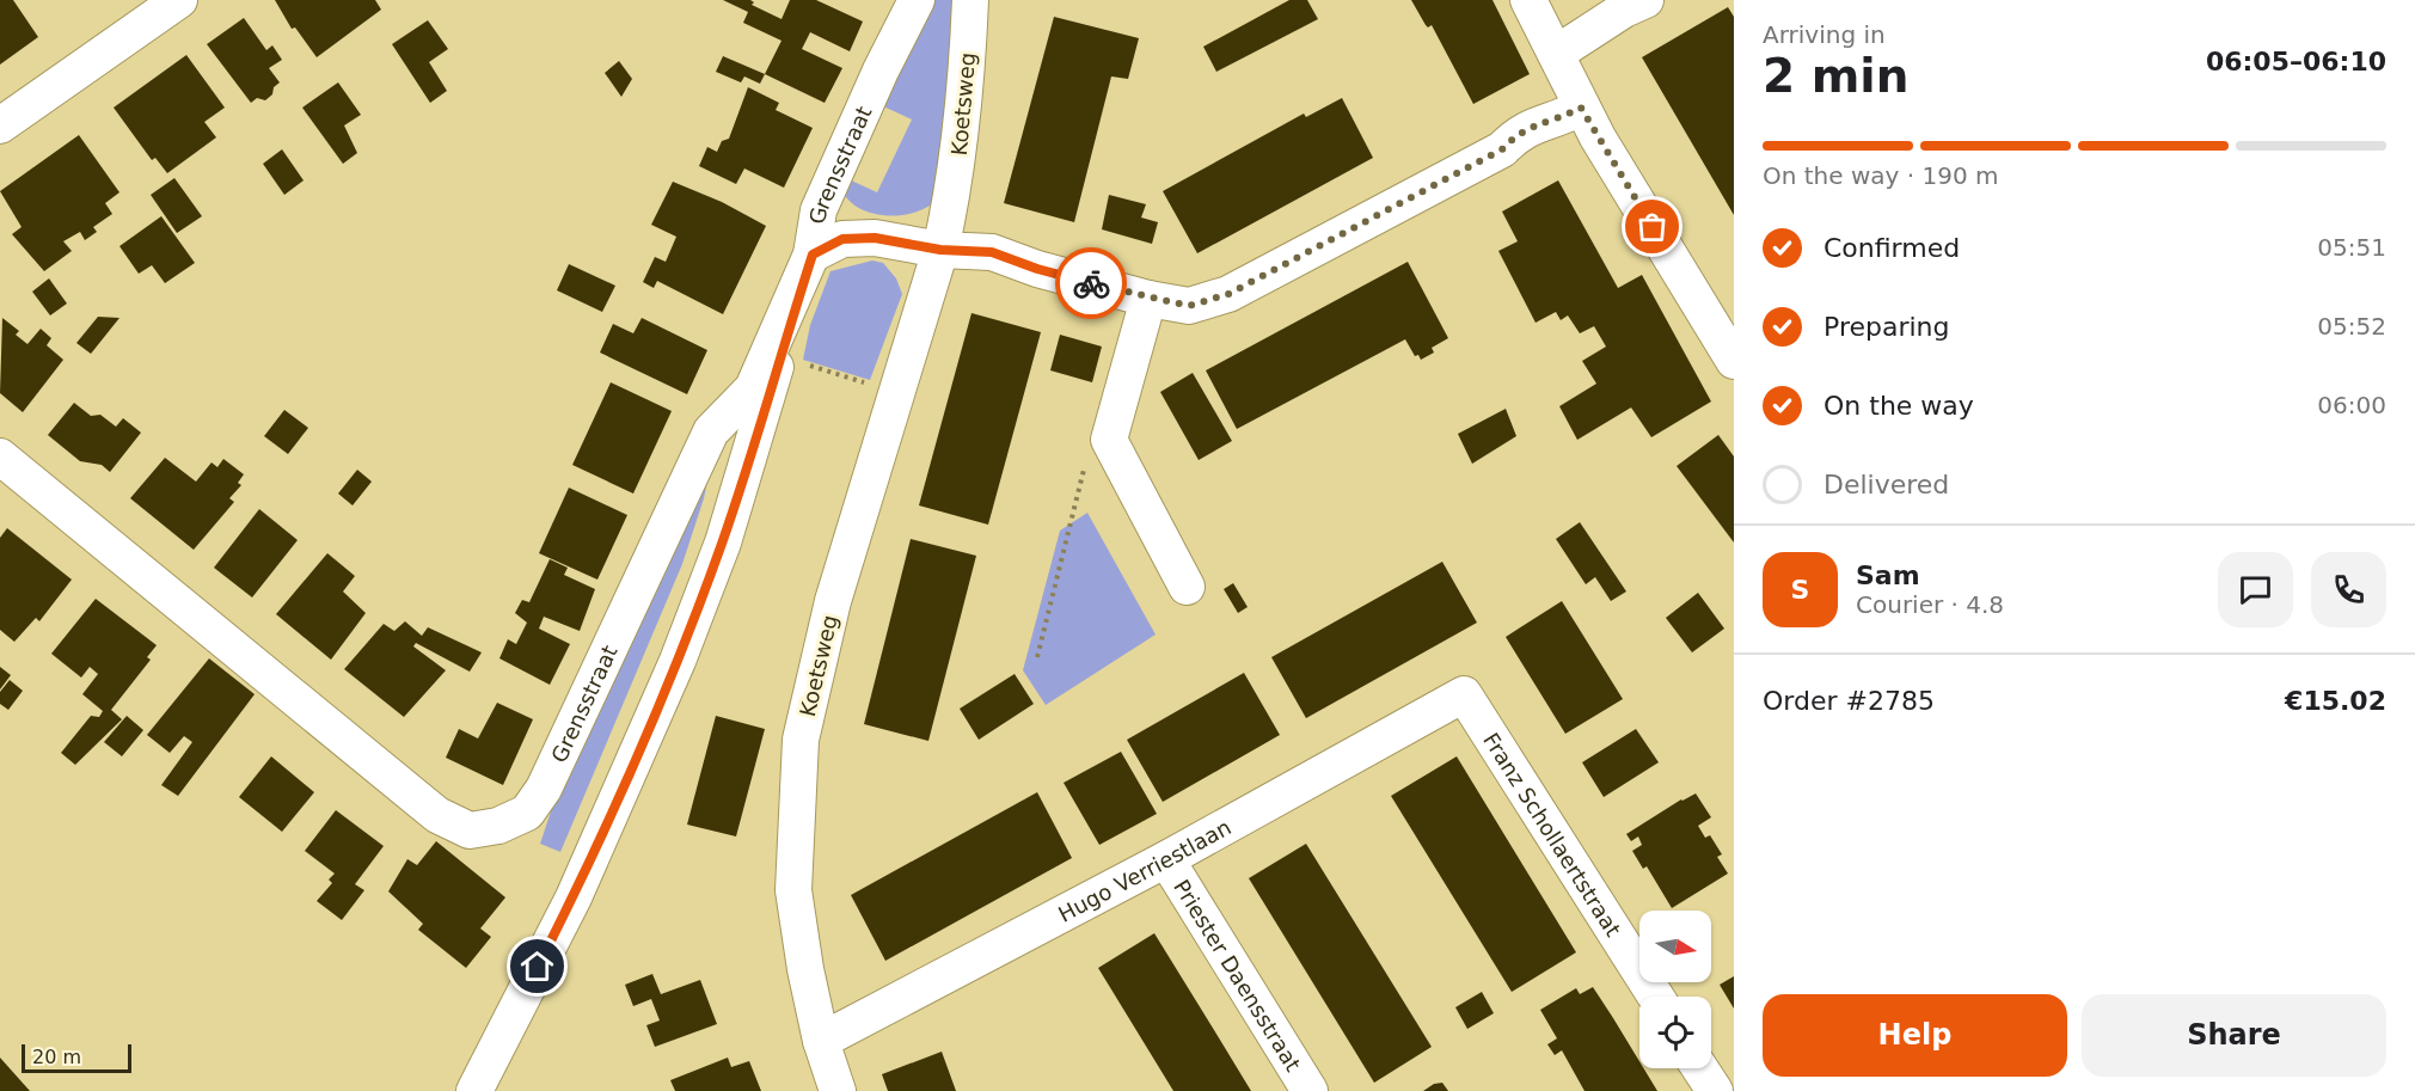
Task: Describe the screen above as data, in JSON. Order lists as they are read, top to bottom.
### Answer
{
  "streets": {
    "street": [
      "Koetsweg",
      "Grensstraat",
      "Franz Schollaertstraat",
      "Hugo Verriestlaan",
      "Priester Daensstraat"
    ]
  },
  "crossings": [
    ["Koetsweg", "Hugo Verriestlaan"],
    ["Franz Schollaertstraat", "Hugo Verriestlaan"],
    ["Hugo Verriestlaan", "Priester Daensstraat"]
  ],
  "scale_bar": "20 m",
  "north": "right",
  "page": {
    "heading": ["2 min", "Arriving in", "06:05–06:10"],
    "panel": [
      "Sam",
      "Courier · 4.8",
      "Order #2785",
      "€15.02"
    ],
    "bar": "On the way · 190 m",
    "list": [
      ["Confirmed", "05:51"],
      ["Preparing", "05:52"],
      ["On the way", "06:00"],
      "Delivered"
    ],
    "round": "S",
    "buttons": ["Help", "Share"],
    "scale": "20 m"
  }
}
